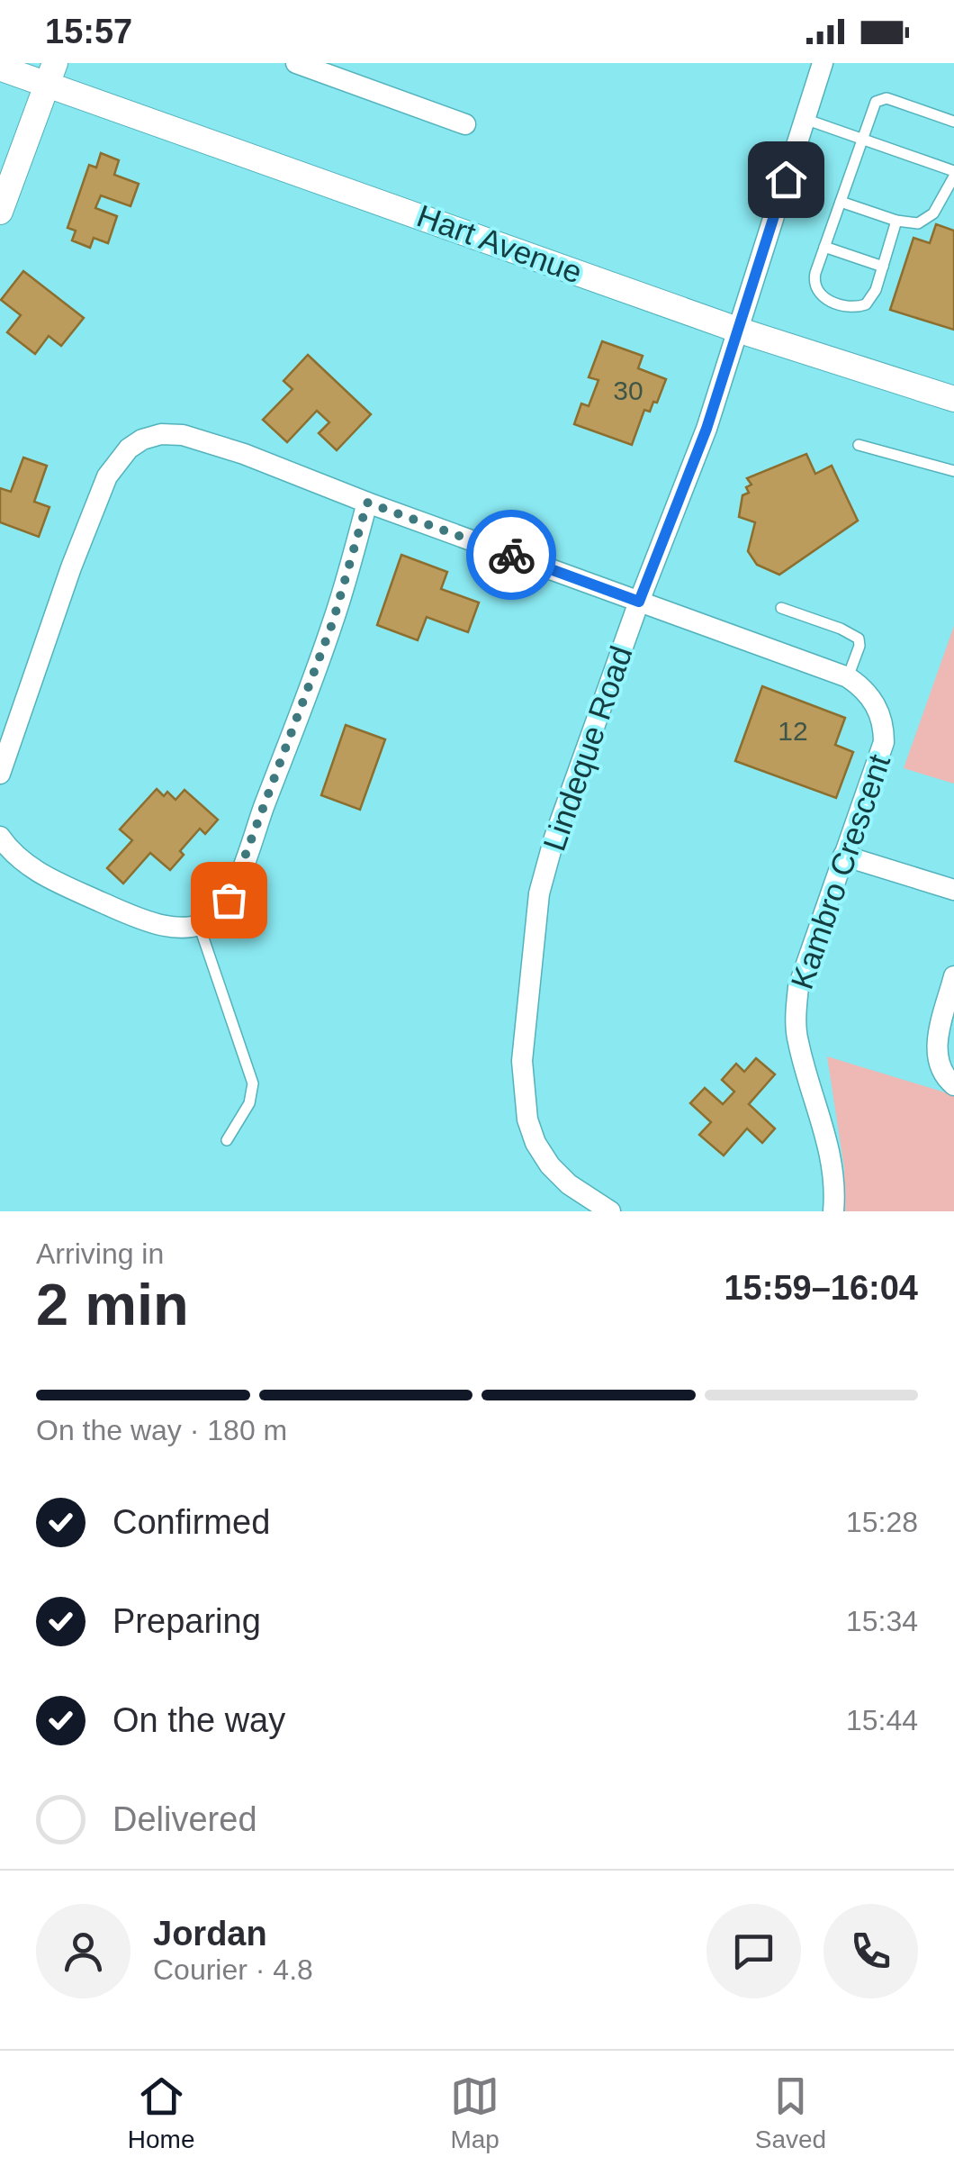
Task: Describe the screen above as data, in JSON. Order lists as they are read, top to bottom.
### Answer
{
  "streets": {
    "street": ["Hart Avenue", "Lindeque Road", "Kambro Crescent"]
  },
  "crossings": [
    ["Hart Avenue", "Lindeque Road"],
    ["Lindeque Road", "Kambro Crescent"]
  ],
  "house_numbers": ["30", "12"],
  "page": {
    "status": "15:57",
    "heading": ["2 min", "Arriving in", "15:59–16:04"],
    "panel": ["Jordan", "Courier · 4.8"],
    "bar": "On the way · 180 m",
    "list": [
      ["Confirmed", "15:28"],
      ["Preparing", "15:34"],
      ["On the way", "15:44"],
      "Delivered"
    ],
    "tabs": ["Home", "Map", "Saved"]
  }
}
